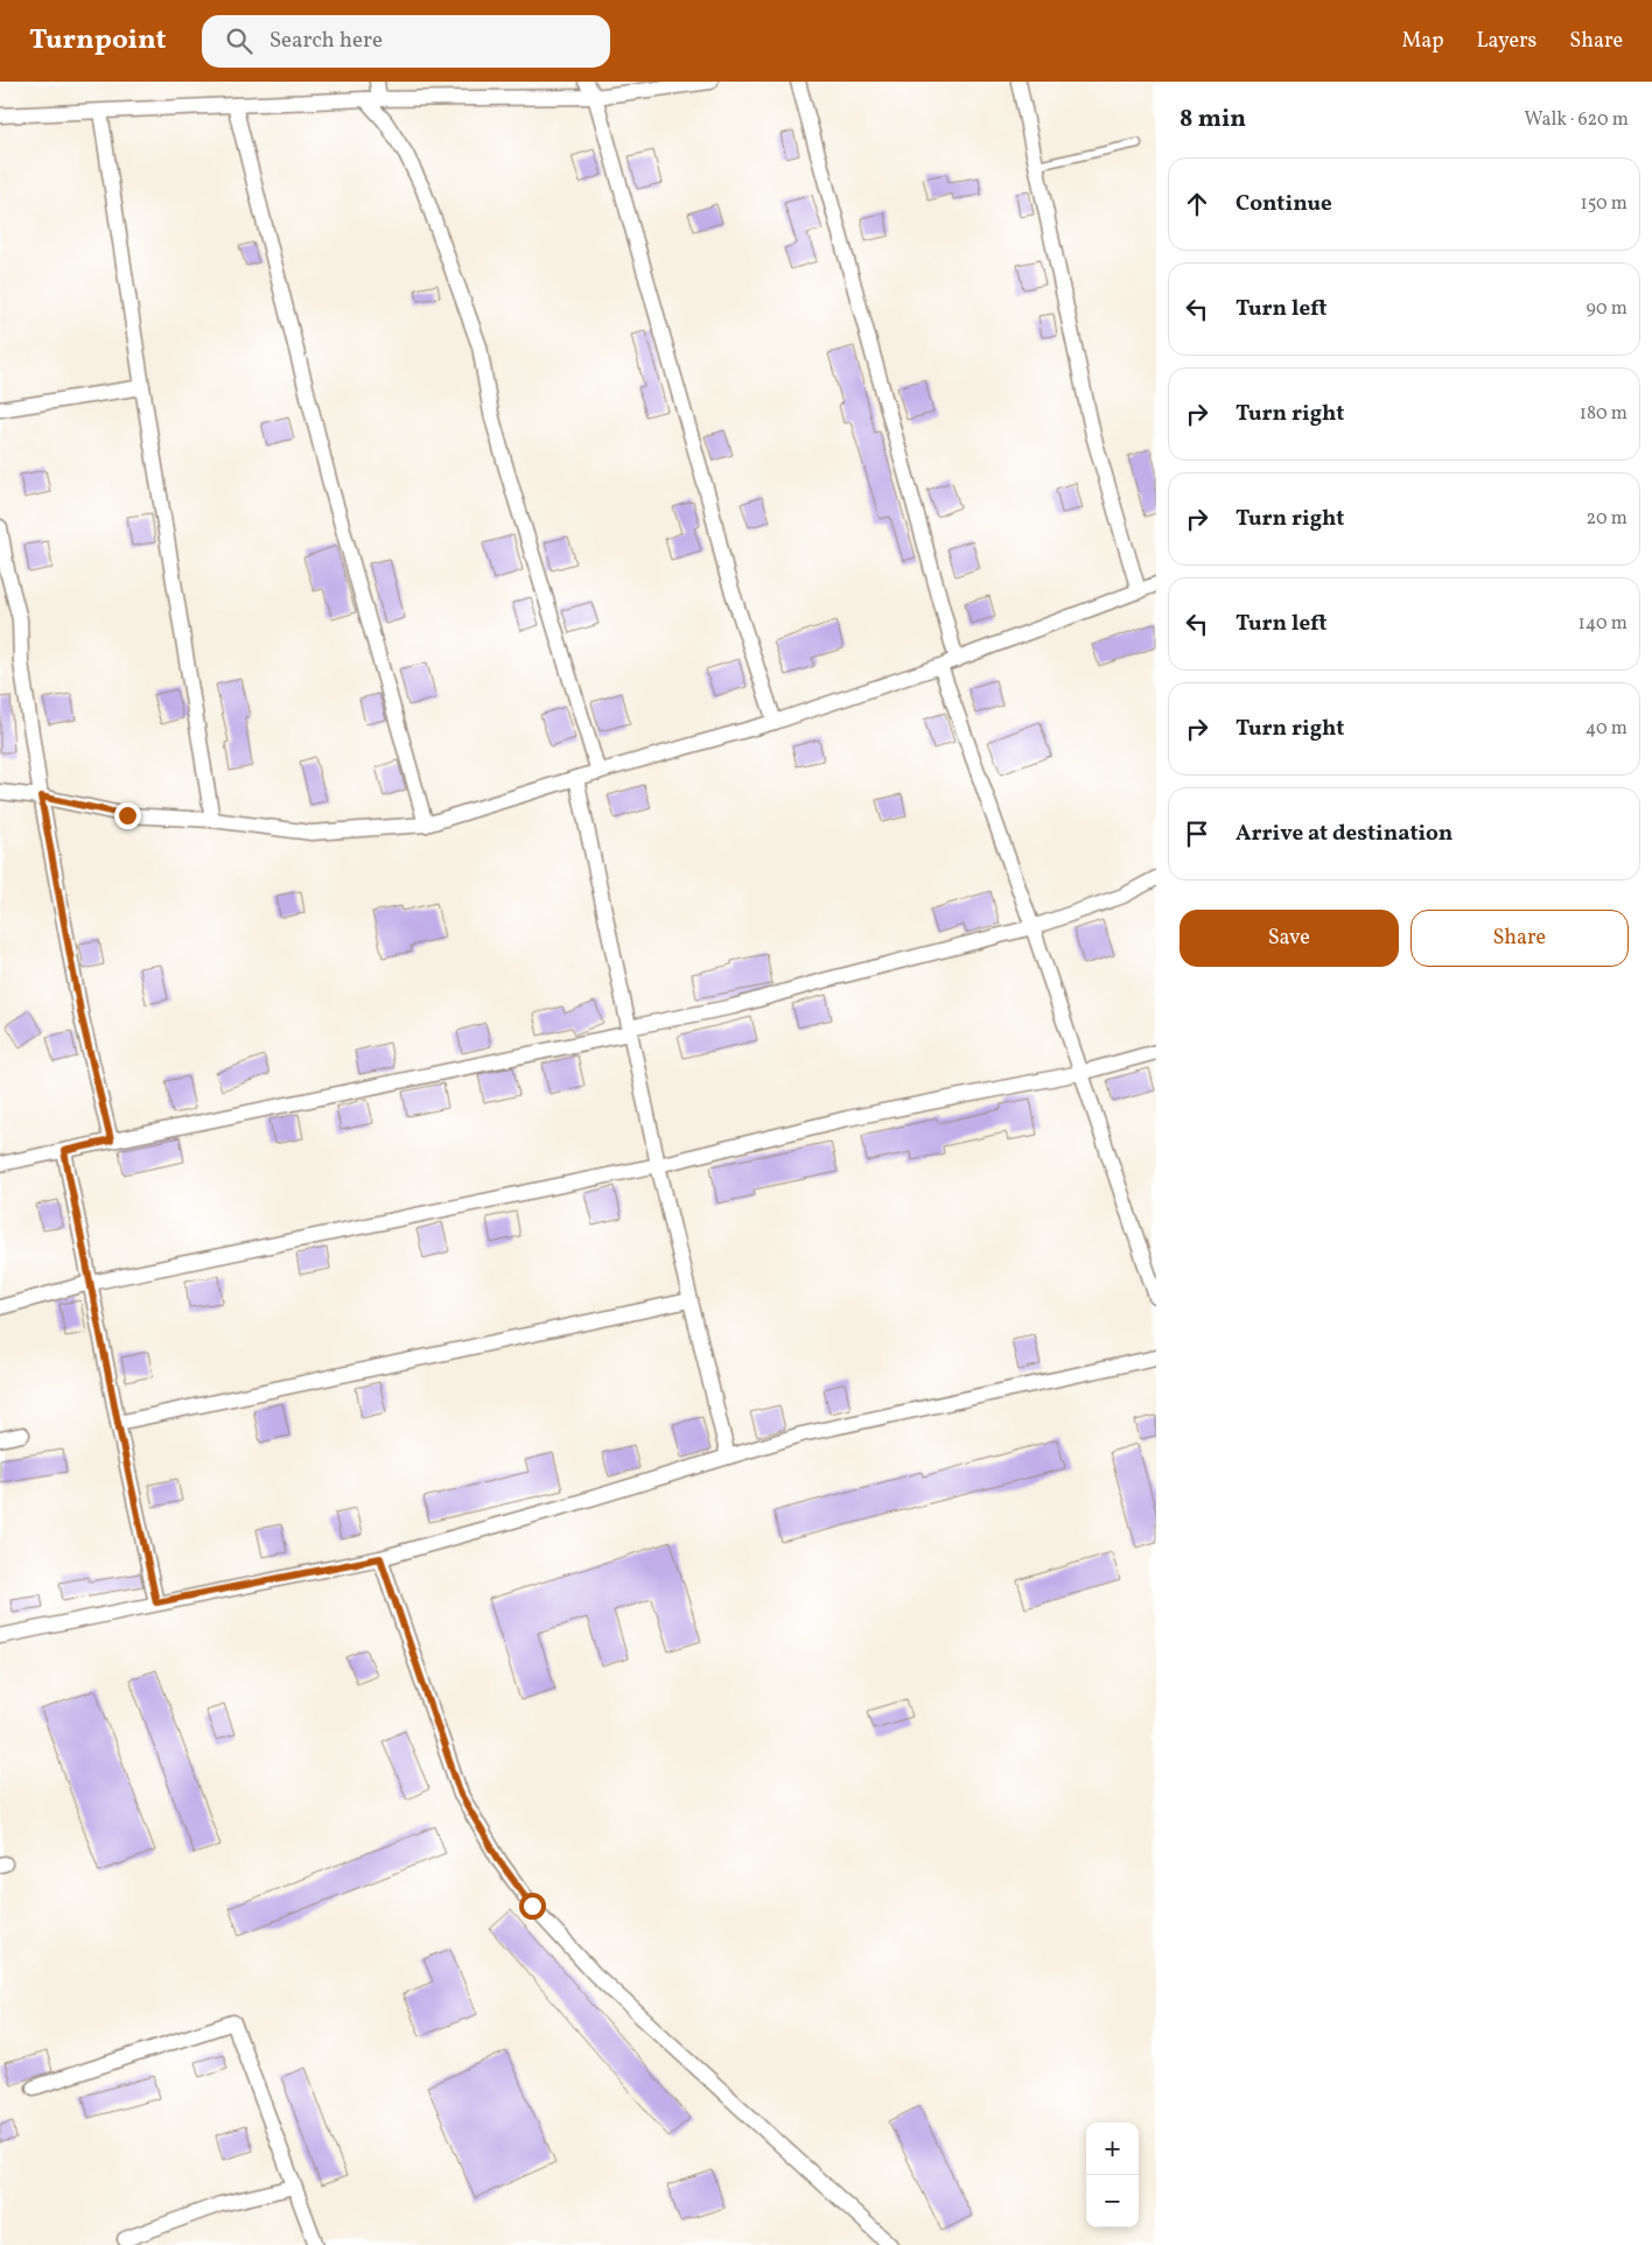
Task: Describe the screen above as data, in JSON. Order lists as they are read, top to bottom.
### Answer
{
  "page": {
    "header": "Turnpoint",
    "search": "Search here",
    "nav": ["Map", "Layers", "Share"],
    "heading": ["8 min", "Walk · 620 m"],
    "list": [
      ["Continue", "150 m"],
      ["Turn left", "90 m"],
      ["Turn right", "180 m"],
      ["Turn right", "20 m"],
      ["Turn left", "140 m"],
      ["Turn right", "40 m"],
      "Arrive at destination"
    ],
    "buttons": ["Save", "Share"],
    "map_buttons": ["+", "−"]
  }
}
